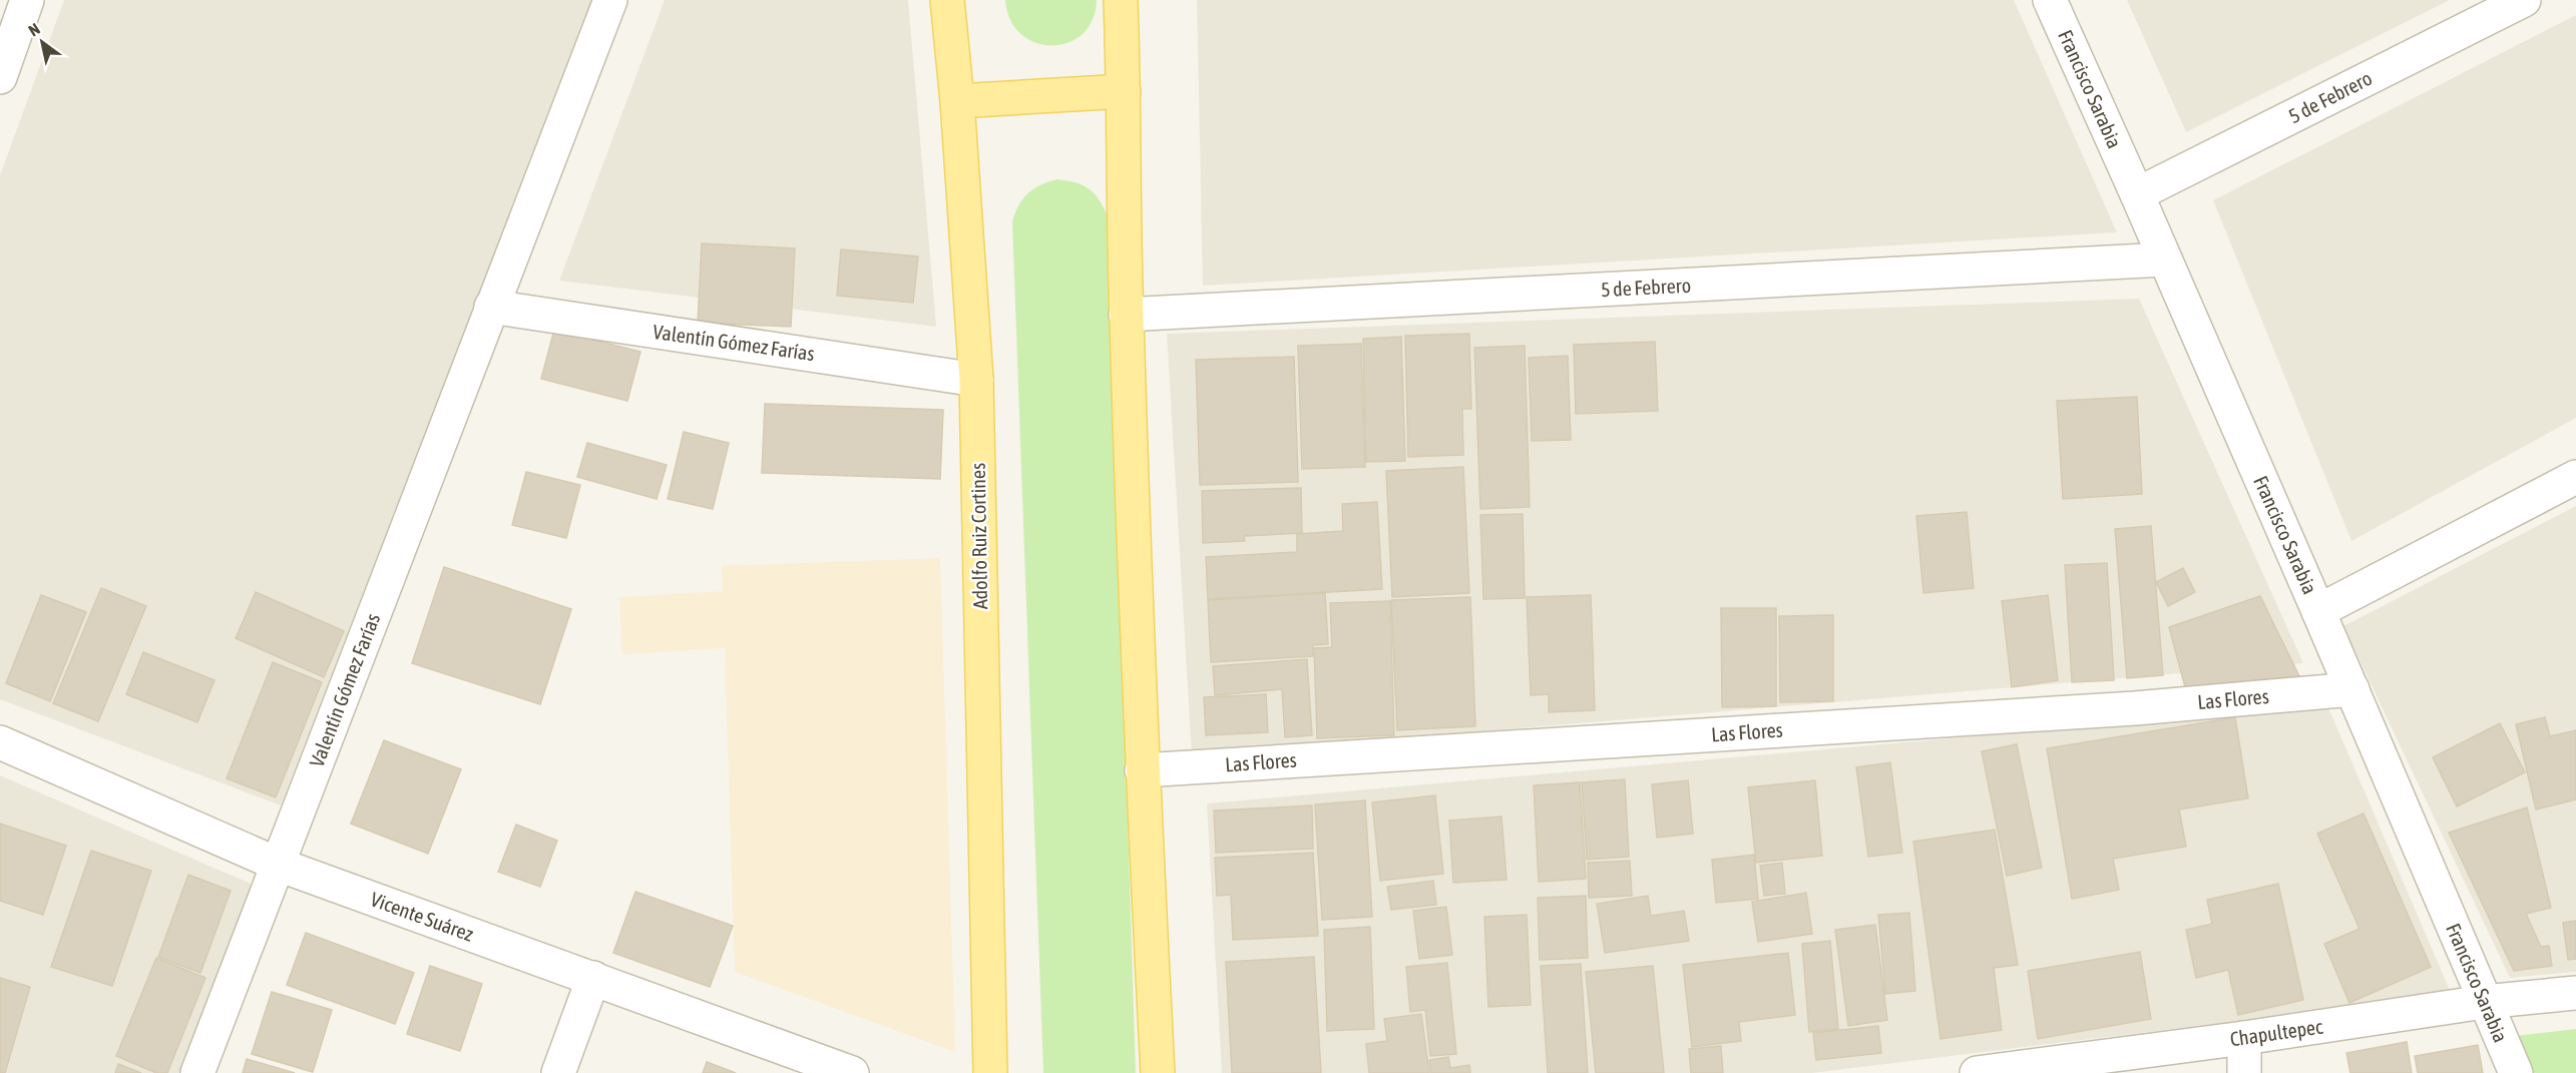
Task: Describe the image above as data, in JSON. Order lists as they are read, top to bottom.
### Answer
{
  "streets": {
    "main road": ["Adolfo Ruiz Cortines"],
    "street": [
      "Francisco Sarabia",
      "5 de Febrero",
      "Valentín Gómez Farías",
      "Las Flores",
      "Vicente Suárez",
      "Chapultepec"
    ]
  },
  "crossings": [
    ["Francisco Sarabia", "5 de Febrero"],
    ["Francisco Sarabia", "Las Flores"],
    ["Francisco Sarabia", "Chapultepec"],
    ["Valentín Gómez Farías", "Adolfo Ruiz Cortines"],
    ["Valentín Gómez Farías", "Vicente Suárez"]
  ],
  "north": "top left"
}
